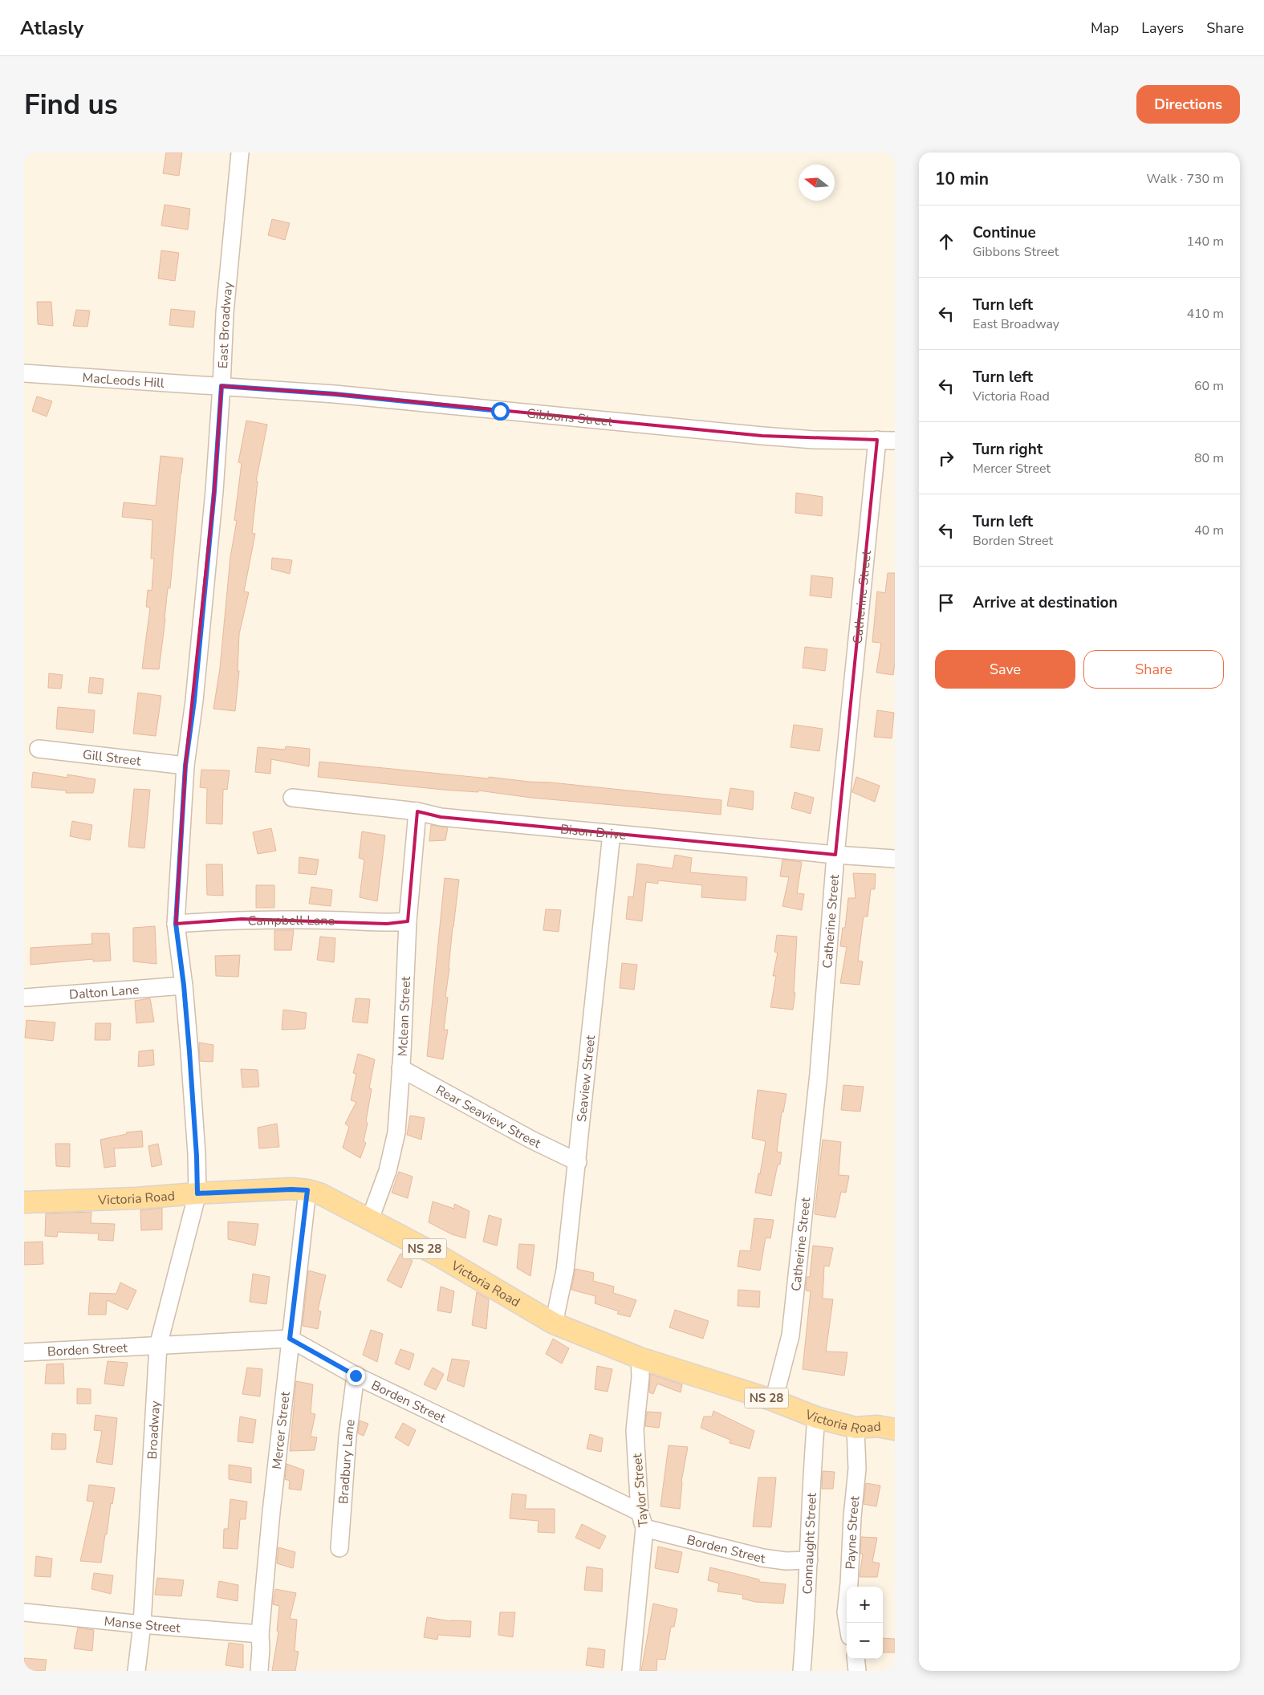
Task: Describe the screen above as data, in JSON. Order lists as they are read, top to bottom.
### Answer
{
  "streets": {
    "main road": ["Victoria Road", "NS 28"],
    "street": [
      "East Broadway",
      "MacLeods Hill",
      "Gibbons Street",
      "Catherine Street",
      "Gill Street",
      "Bison Drive",
      "Campbell Lane",
      "Dalton Lane",
      "Mclean Street",
      "Seaview Street",
      "Rear Seaview Street",
      "Borden Street",
      "Broadway",
      "Mercer Street",
      "Bradbury Lane",
      "Taylor Street",
      "Payne Street",
      "Connaught Street",
      "Manse Street"
    ]
  },
  "crossings": [
    ["East Broadway", "MacLeods Hill"],
    ["East Broadway", "Gibbons Street"],
    ["East Broadway", "Gill Street"],
    ["East Broadway", "Campbell Lane"],
    ["East Broadway", "Dalton Lane"],
    ["East Broadway", "Victoria Road"],
    ["East Broadway", "Broadway"],
    ["MacLeods Hill", "Gibbons Street"],
    ["Gibbons Street", "Catherine Street"],
    ["Catherine Street", "Bison Drive"],
    ["Catherine Street", "Victoria Road"],
    ["Bison Drive", "Mclean Street"],
    ["Bison Drive", "Seaview Street"],
    ["Campbell Lane", "Mclean Street"],
    ["Mclean Street", "Rear Seaview Street"],
    ["Mclean Street", "Victoria Road"],
    ["Seaview Street", "Rear Seaview Street"],
    ["Seaview Street", "Victoria Road"],
    ["Victoria Road", "Broadway"],
    ["Victoria Road", "Mercer Street"],
    ["Victoria Road", "Taylor Street"],
    ["Victoria Road", "Payne Street"],
    ["Victoria Road", "Connaught Street"],
    ["Borden Street", "Broadway"],
    ["Borden Street", "Mercer Street"],
    ["Borden Street", "Bradbury Lane"],
    ["Borden Street", "Taylor Street"],
    ["Borden Street", "Connaught Street"],
    ["Broadway", "Manse Street"],
    ["Mercer Street", "Manse Street"]
  ],
  "north": "left",
  "page": {
    "header": "Atlasly",
    "nav": ["Map", "Layers", "Share"],
    "buttons": [
      "Directions",
      ["Save", "Share"]
    ],
    "title": "Find us",
    "heading": ["10 min", "Walk · 730 m"],
    "list": [
      ["Continue", "Gibbons Street", "140 m"],
      ["Turn left", "East Broadway", "410 m"],
      ["Turn left", "Victoria Road", "60 m"],
      ["Turn right", "Mercer Street", "80 m"],
      ["Turn left", "Borden Street", "40 m"],
      "Arrive at destination"
    ],
    "map_buttons": ["+", "−"]
  }
}
